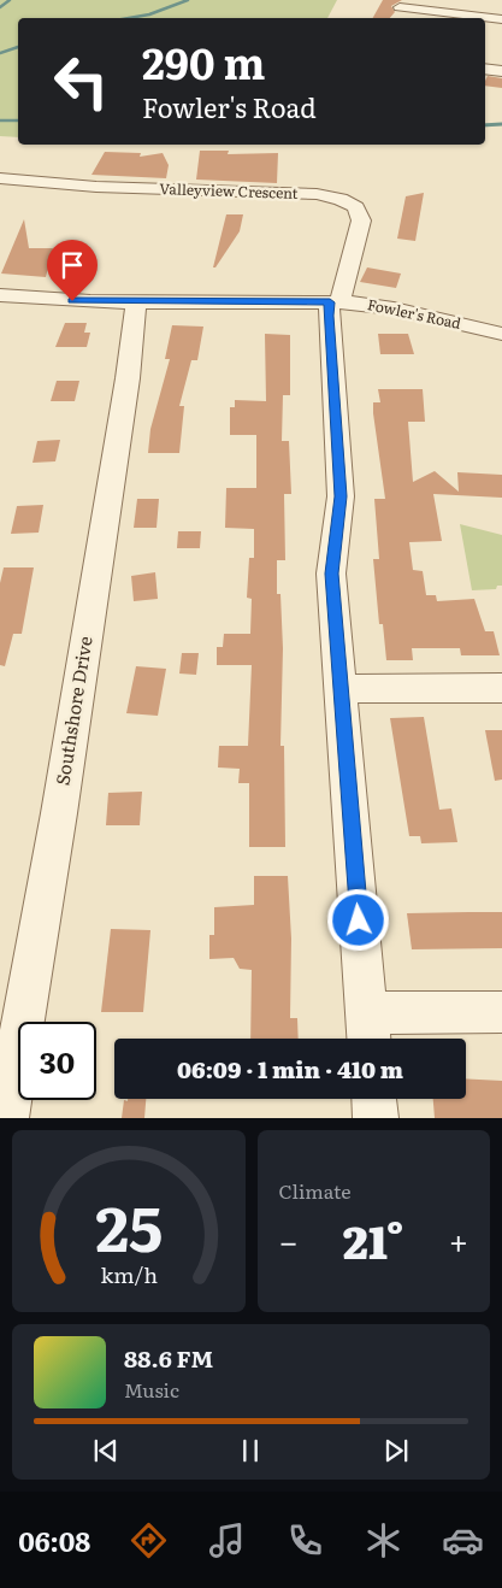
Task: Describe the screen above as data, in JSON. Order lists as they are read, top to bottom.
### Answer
{
  "streets": {
    "street": ["Valleyview Crescent", "Fowler's Road", "Southshore Drive"]
  },
  "crossings": [
    ["Valleyview Crescent", "Fowler's Road"],
    ["Fowler's Road", "Southshore Drive"]
  ],
  "page": {
    "turn": ["290 m", "Fowler's Road"],
    "limit": "30",
    "trip": "06:09 · 1 min · 410 m",
    "tile": "Climate",
    "heat": ["−", "21°", "+"],
    "song": ["88.6 FM", "Music"],
    "tabs": "06:08",
    "gauge": ["25", "km/h"]
  }
}
